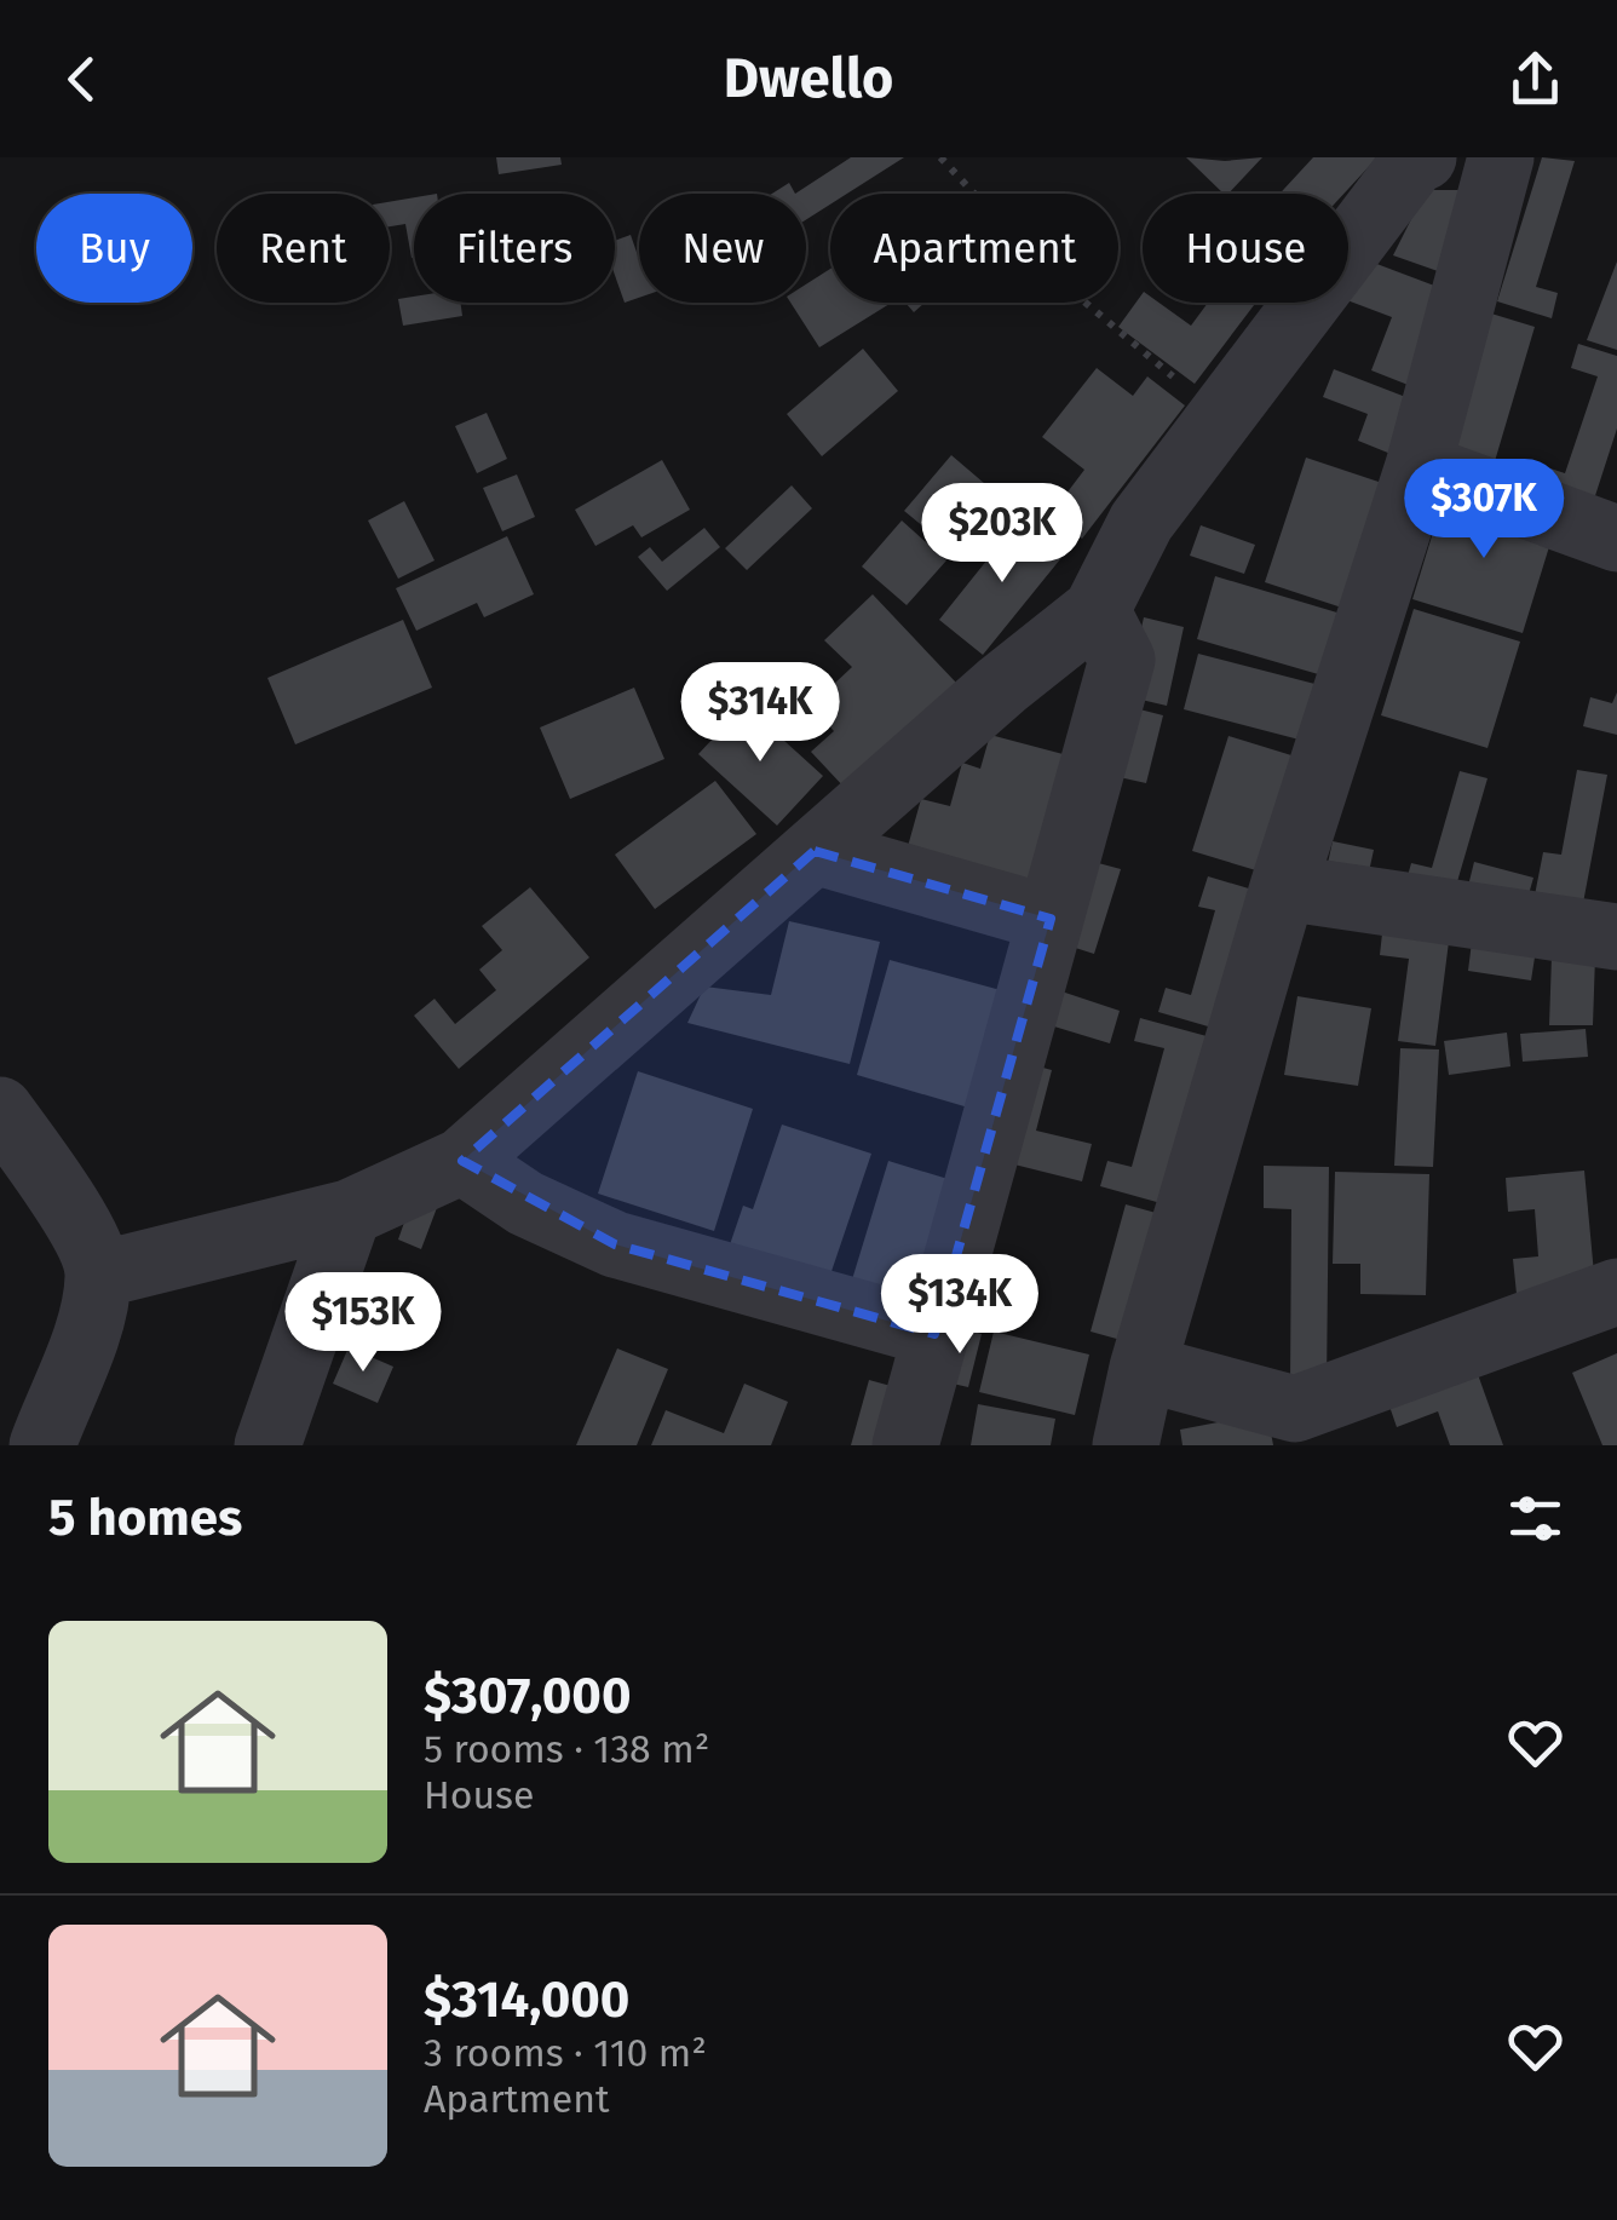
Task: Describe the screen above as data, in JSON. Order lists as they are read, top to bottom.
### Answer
{
  "page": {
    "header": "Dwello",
    "chip": [
      "Buy",
      "Rent",
      "Filters",
      "New",
      "Apartment",
      "House"
    ],
    "price": [
      "$307K",
      "$203K",
      "$314K",
      "$134K",
      "$153K"
    ],
    "heading": "5 homes",
    "list": [
      {
        "name": "$307,000",
        "note": "5 rooms · 138 m² · House"
      },
      {
        "name": "$314,000",
        "note": "3 rooms · 110 m² · Apartment"
      }
    ]
  }
}
